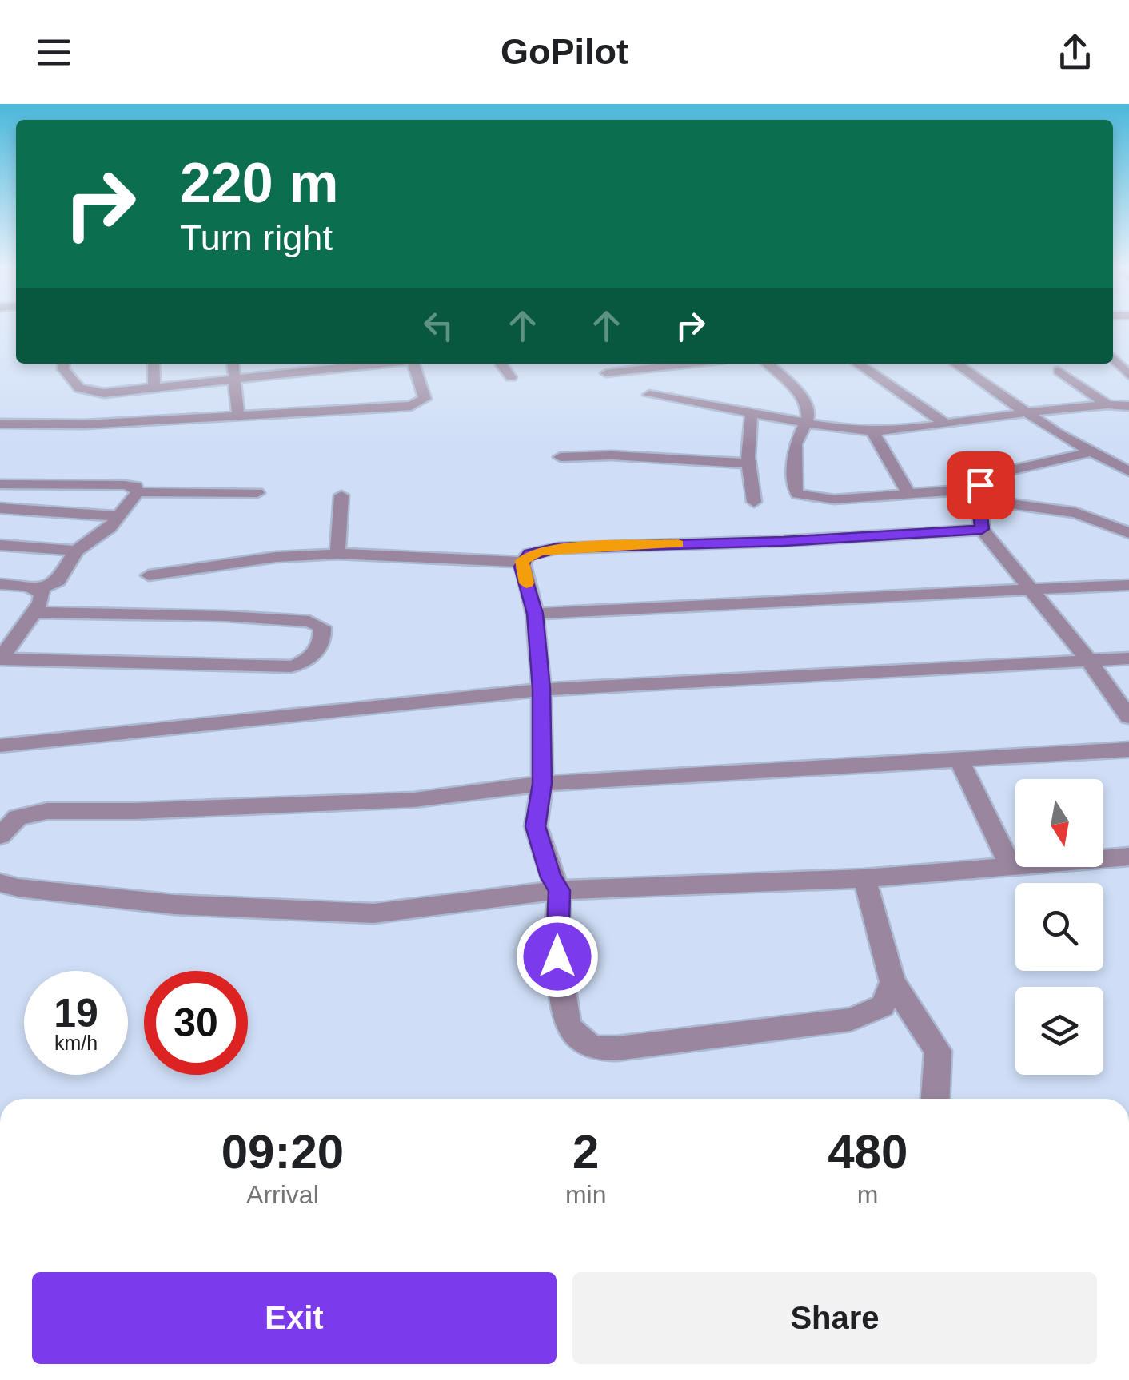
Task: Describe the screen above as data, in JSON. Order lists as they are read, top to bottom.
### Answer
{
  "north": "bottom",
  "page": {
    "header": "GoPilot",
    "turn": ["220 m", "Turn right"],
    "speed": "19 km/h",
    "limit": "30",
    "eta": [
      "09:20",
      "Arrival",
      "2",
      "min",
      "480",
      "m"
    ],
    "buttons": ["Exit", "Share"]
  }
}
